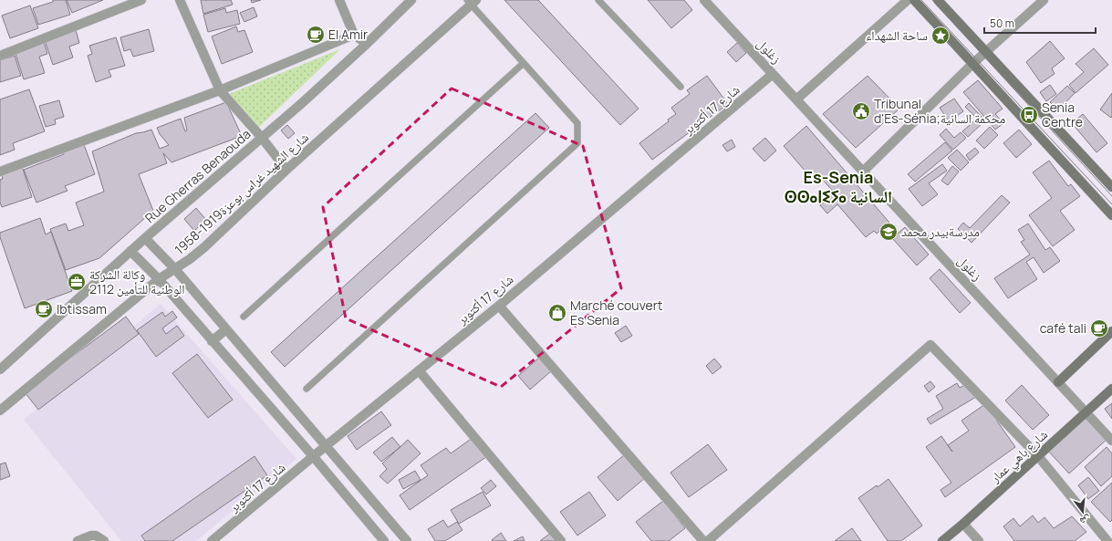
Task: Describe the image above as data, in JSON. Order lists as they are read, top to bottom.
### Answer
{
  "streets": {
    "main road": ["شارع باهي عمار"],
    "street": [
      "زغلول",
      "شارع 17 أكتوبر",
      "Rue Gherras Benaouda",
      "شارع الشهيد غراس بوعزة1919-1958"
    ]
  },
  "crossings": [
    ["زغلول", "شارع 17 أكتوبر"],
    ["زغلول", "شارع باهي عمار"]
  ],
  "districts": ["Es-Senia ⵙⵙⴰⵏⵉⵢⴰ السانية"],
  "places": {
    "cafe": ["El Amir", "Ibtissam", "café tali"],
    "place": ["ساحة الشهداء"],
    "public building": ["Tribunal d'Es-Sénia;محكمة السانية"],
    "bus stop": ["Senia Centre"],
    "school or university": ["مدرسةبيدر محمد"],
    "office": ["وكالة الشركة الوطنية للتأمين 2112"],
    "shop": ["Marché couvert Es Senia"]
  },
  "scale_bar": "50 m",
  "north": "bottom"
}
